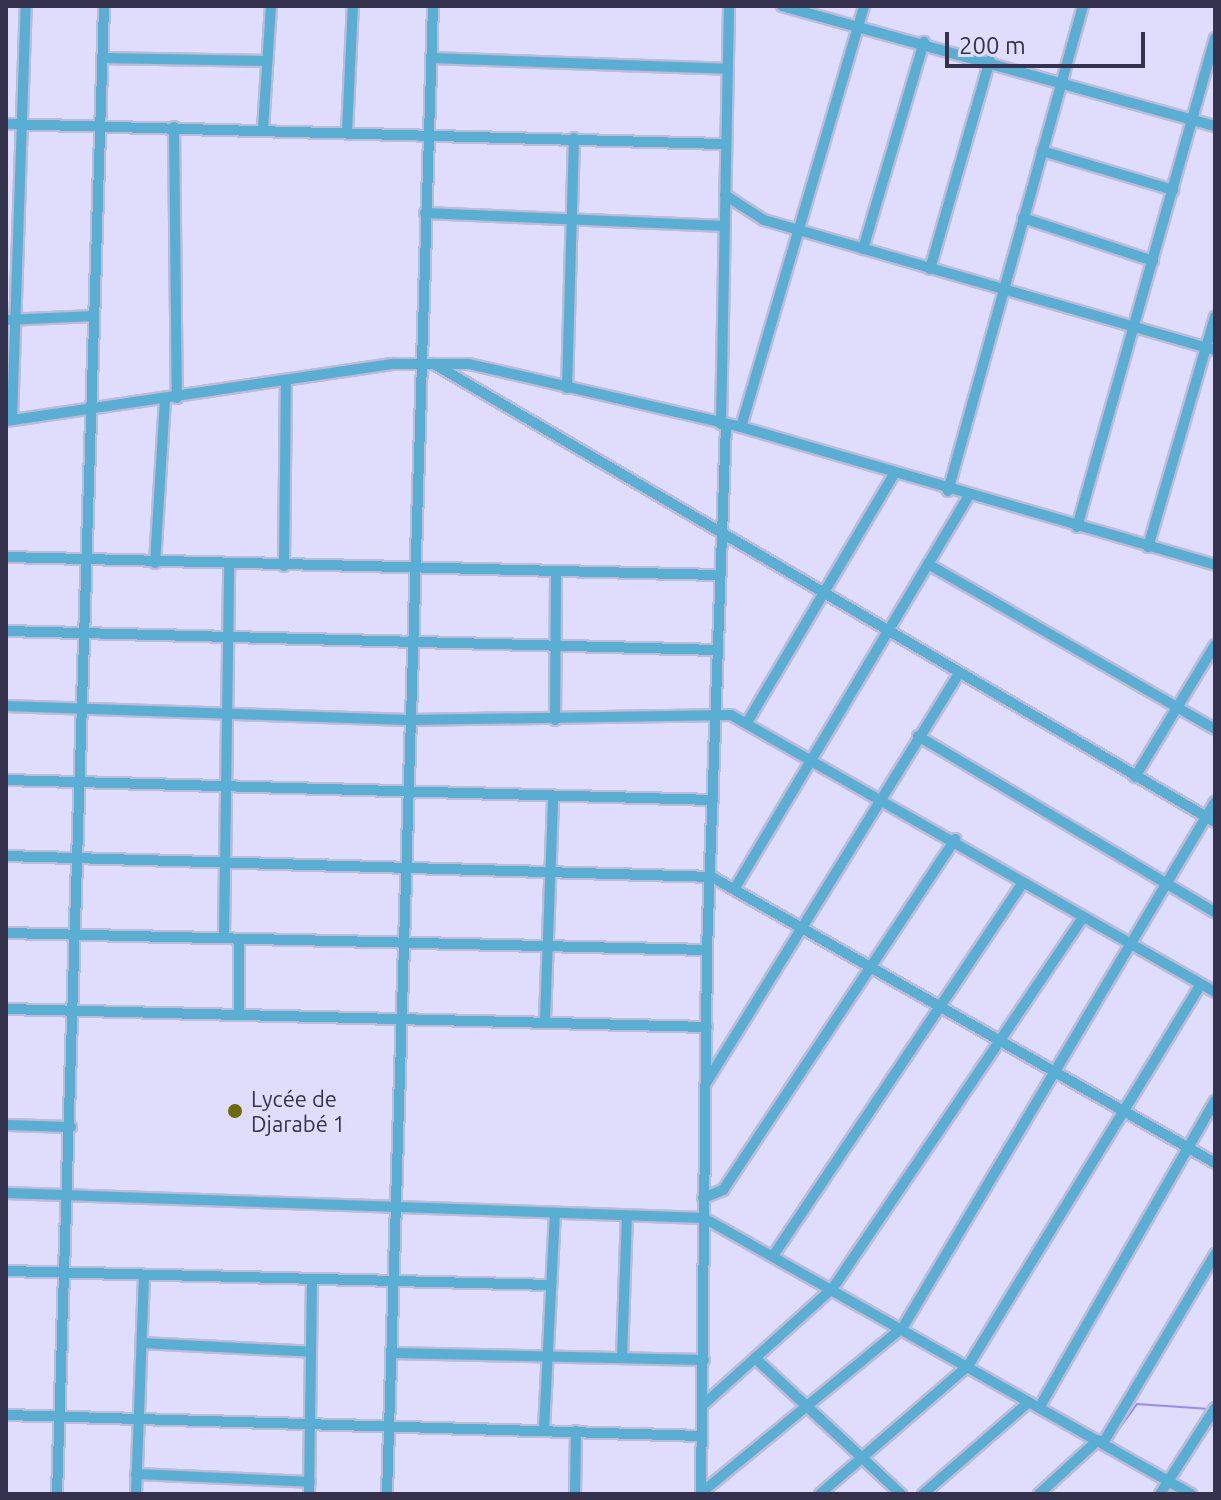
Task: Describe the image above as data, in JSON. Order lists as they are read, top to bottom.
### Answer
{
  "places": ["Lycée de Djarabé 1"],
  "scale_bar": "200 m"
}
